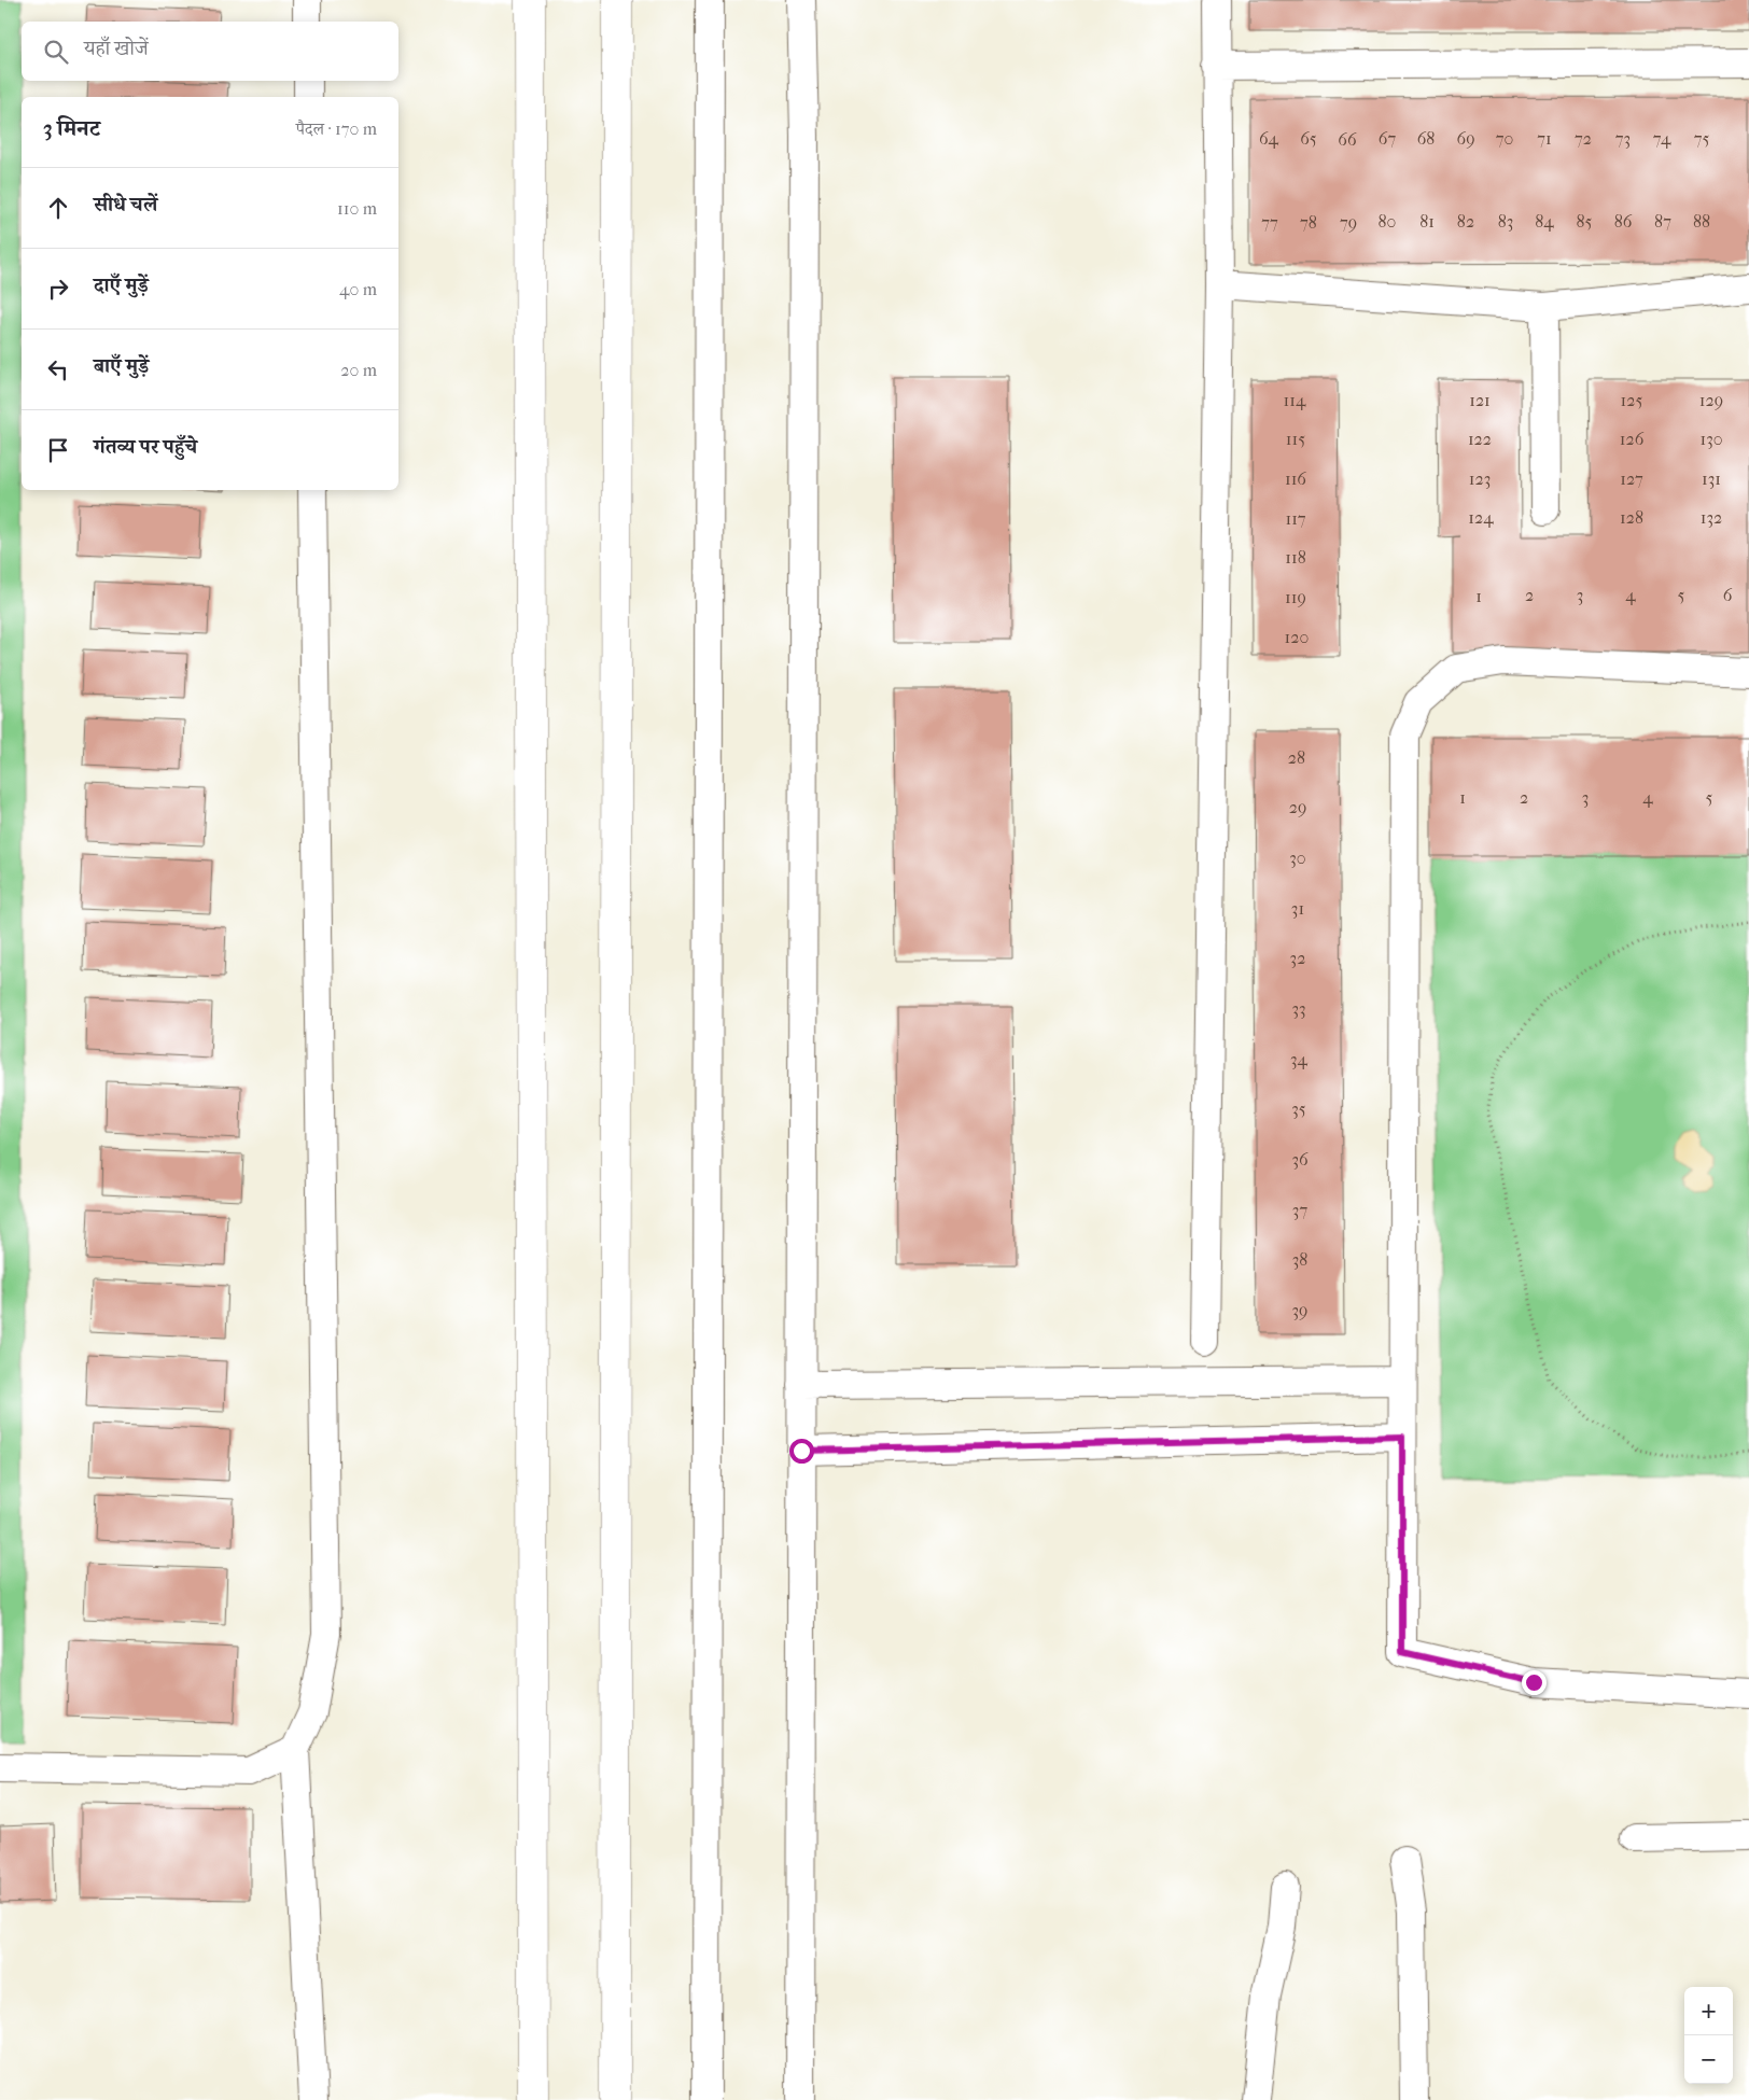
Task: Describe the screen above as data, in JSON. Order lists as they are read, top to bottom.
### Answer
{
  "house_numbers": [
    "64",
    "65",
    "67",
    "68",
    "69",
    "70",
    "71",
    "72",
    "73",
    "74",
    "75",
    "66",
    "80",
    "81",
    "82",
    "83",
    "84",
    "85",
    "86",
    "87",
    "88",
    "77",
    "78",
    "79",
    "114",
    "121",
    "125",
    "129",
    "115",
    "122",
    "126",
    "130",
    "116",
    "123",
    "127",
    "131",
    "124",
    "128",
    "132",
    "117",
    "118",
    "2",
    "3",
    "4",
    "5",
    "6",
    "1",
    "119",
    "120",
    "28",
    "1",
    "2",
    "3",
    "4",
    "5",
    "29",
    "30",
    "31",
    "32",
    "33",
    "34",
    "35",
    "36",
    "37",
    "38",
    "39"
  ],
  "page": {
    "search": "यहाँ खोजें",
    "heading": ["3 मिनट", "पैदल · 170 m"],
    "list": [
      ["सीधे चलें", "110 m"],
      ["दाएँ मुड़ें", "40 m"],
      ["बाएँ मुड़ें", "20 m"],
      "गंतव्य पर पहुँचे"
    ],
    "map_buttons": ["+", "−"]
  }
}
